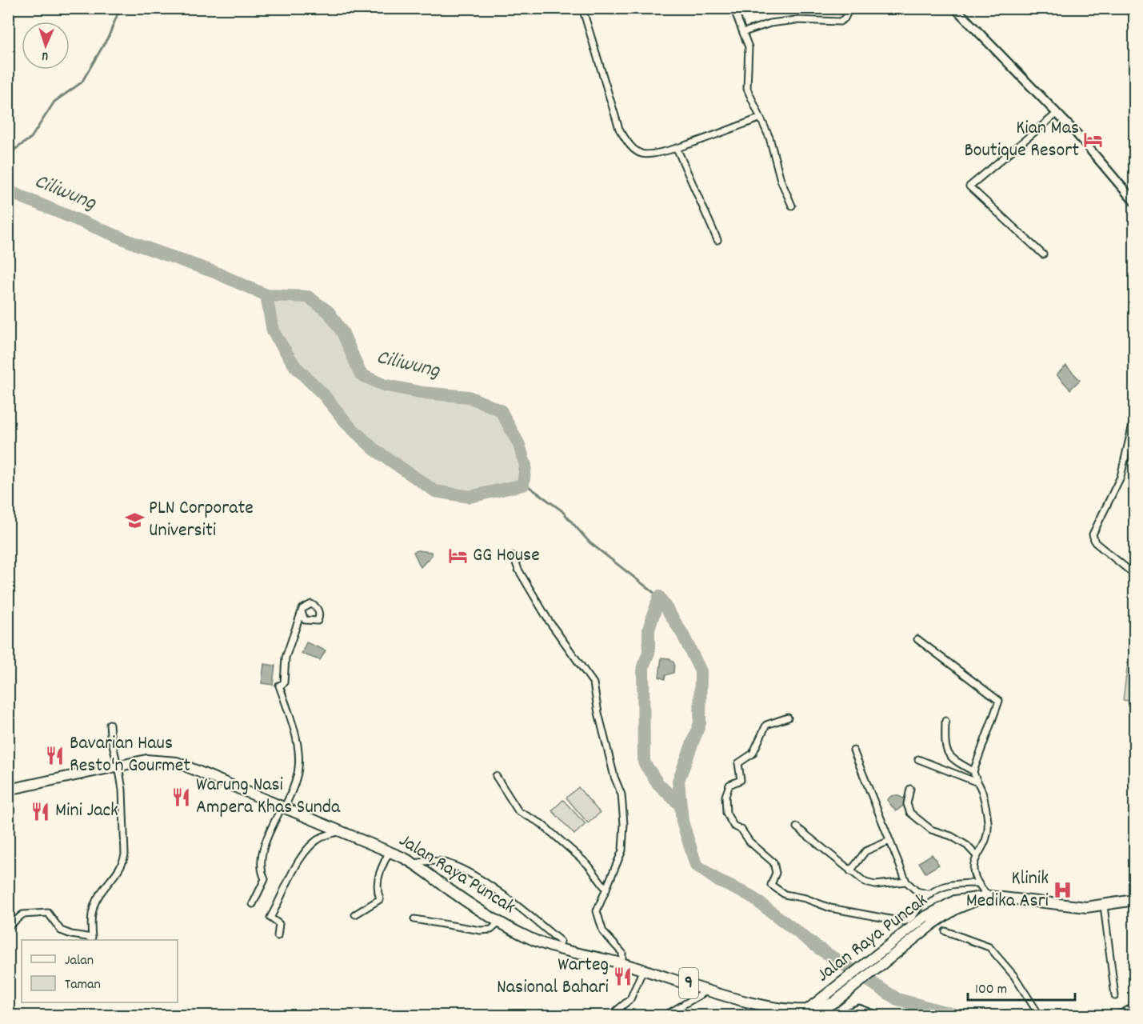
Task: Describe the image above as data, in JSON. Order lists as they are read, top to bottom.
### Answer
{
  "streets": {
    "highway": ["Jalan Raya Puncak", "9"]
  },
  "water": ["Ciliwung"],
  "places": {
    "hotel": ["Kian Mas Boutique Resort", "GG House"],
    "school or university": ["PLN Corporate Universiti"],
    "restaurant": [
      "Bavarian Haus Resto'n Gourmet",
      "Warung Nasi Ampera Khas Sunda",
      "Mini Jack",
      "Warteg Nasional Bahari"
    ],
    "hospital": ["Klinik Medika Asri"]
  },
  "legend": ["Jalan", "Taman"],
  "scale_bar": "100 m",
  "north": "bottom"
}
